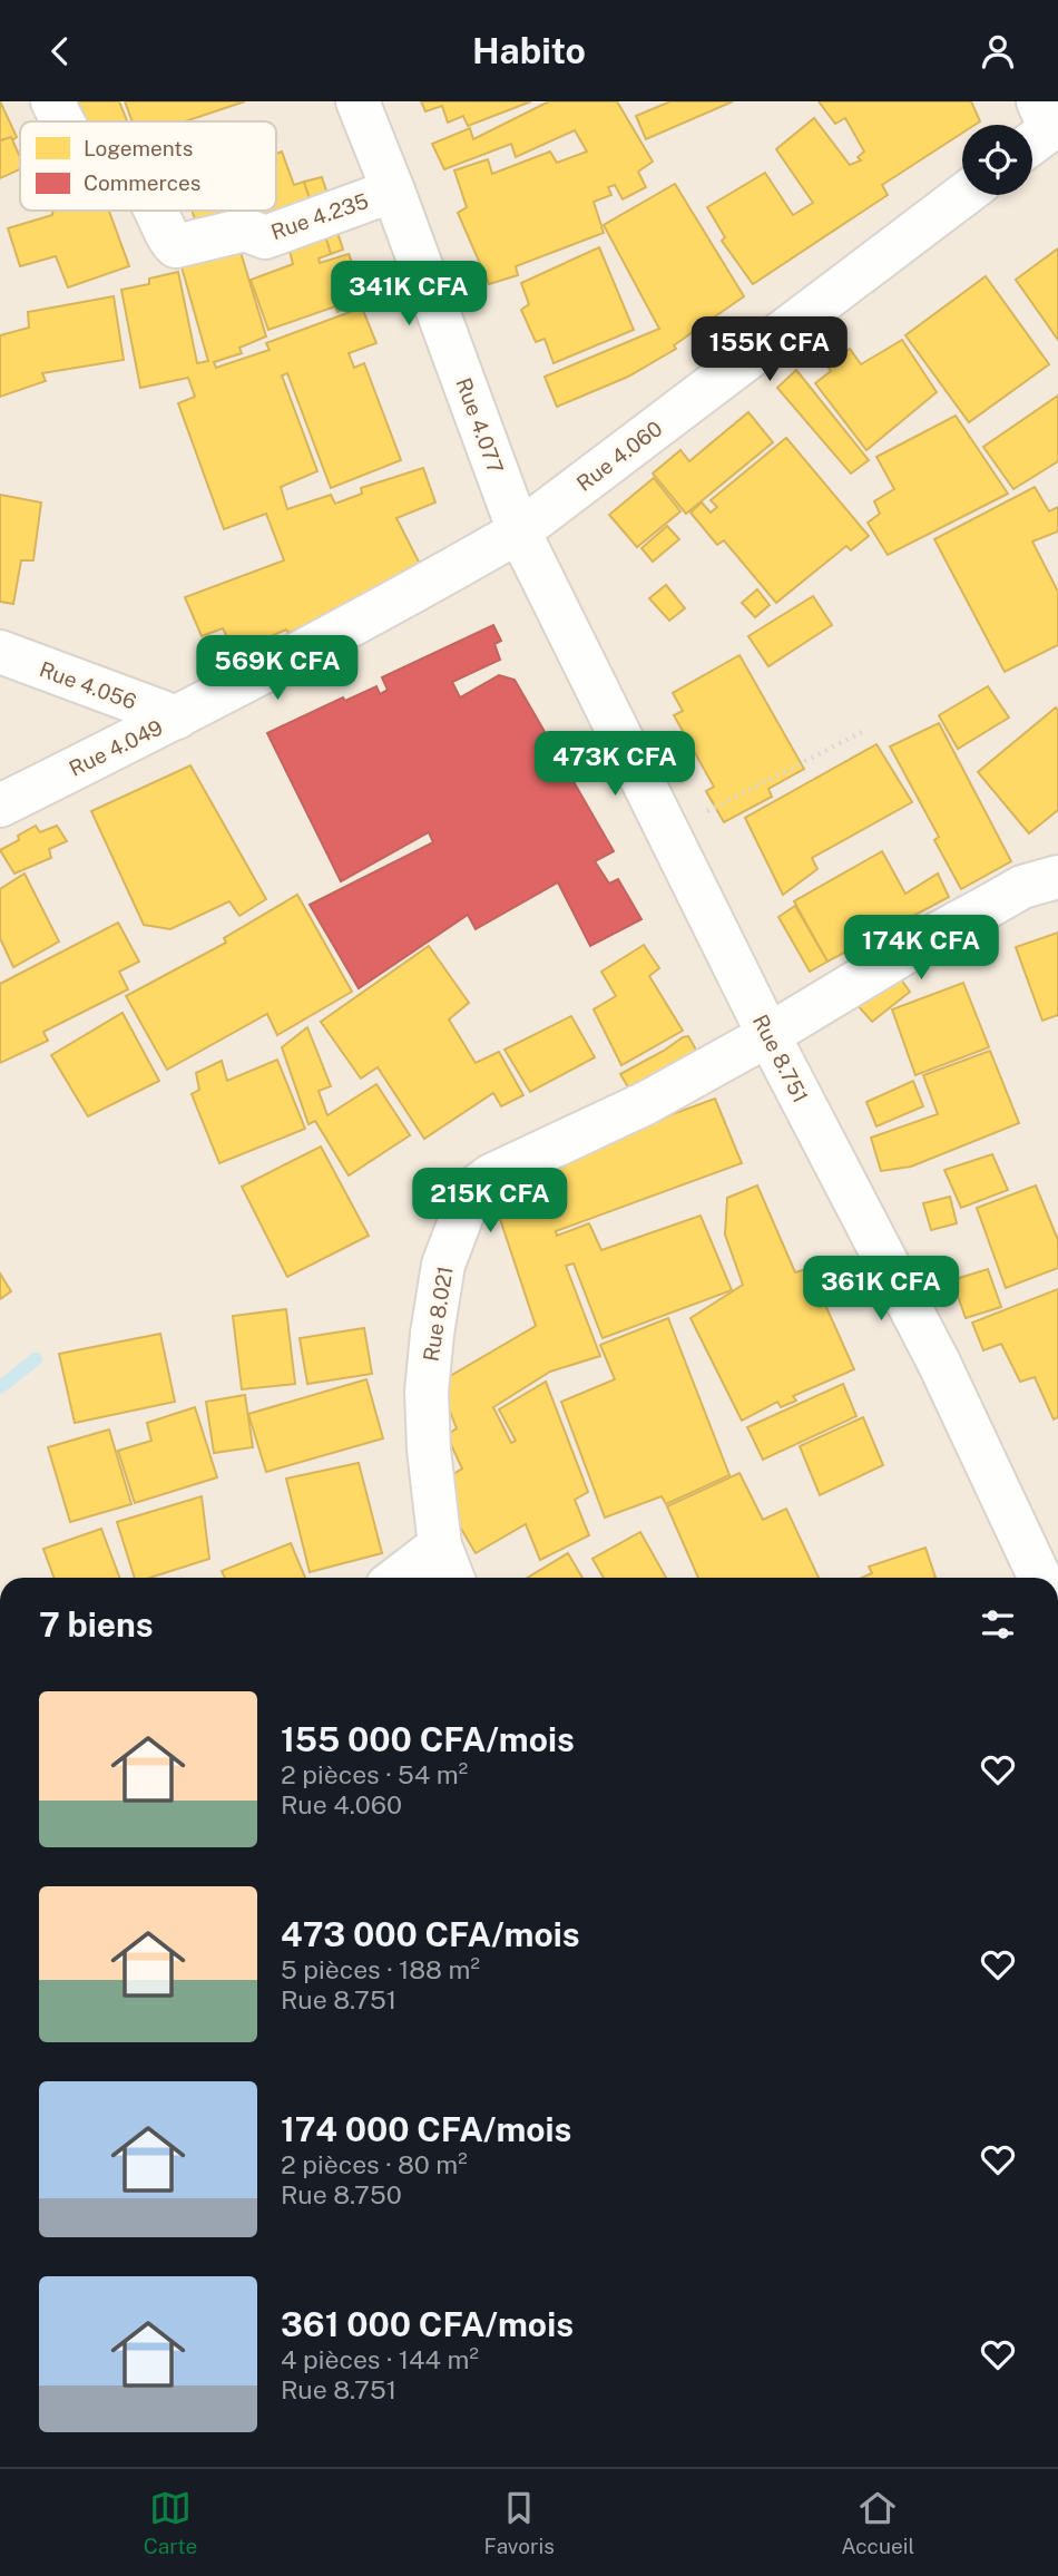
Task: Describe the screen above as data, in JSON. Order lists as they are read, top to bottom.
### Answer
{
  "streets": {
    "street": [
      "Rue 4.235",
      "Rue 4.077",
      "Rue 4.060",
      "Rue 4.056",
      "Rue 4.049",
      "Rue 8.751",
      "Rue 8.021"
    ]
  },
  "crossings": [
    ["Rue 4.235", "Rue 4.077"],
    ["Rue 4.077", "Rue 4.060"],
    ["Rue 4.077", "Rue 4.049"],
    ["Rue 4.077", "Rue 8.751"],
    ["Rue 4.060", "Rue 4.049"],
    ["Rue 4.060", "Rue 8.751"],
    ["Rue 4.056", "Rue 4.049"],
    ["Rue 4.049", "Rue 8.751"],
    ["Rue 8.751", "Rue 8.021"]
  ],
  "legend": ["Logements", "Commerces"],
  "page": {
    "header": "Habito",
    "price": [
      "341K CFA",
      "155K CFA",
      "569K CFA",
      "473K CFA",
      "174K CFA",
      "215K CFA",
      "361K CFA"
    ],
    "heading": "7 biens",
    "list": [
      {
        "name": "155 000 CFA/mois",
        "note": "2 pièces · 54 m² · Rue 4.060"
      },
      {
        "name": "473 000 CFA/mois",
        "note": "5 pièces · 188 m² · Rue 8.751"
      },
      {
        "name": "174 000 CFA/mois",
        "note": "2 pièces · 80 m² · Rue 8.750"
      },
      {
        "name": "361 000 CFA/mois",
        "note": "4 pièces · 144 m² · Rue 8.751"
      }
    ],
    "tabs": ["Carte", "Favoris", "Accueil"]
  }
}
